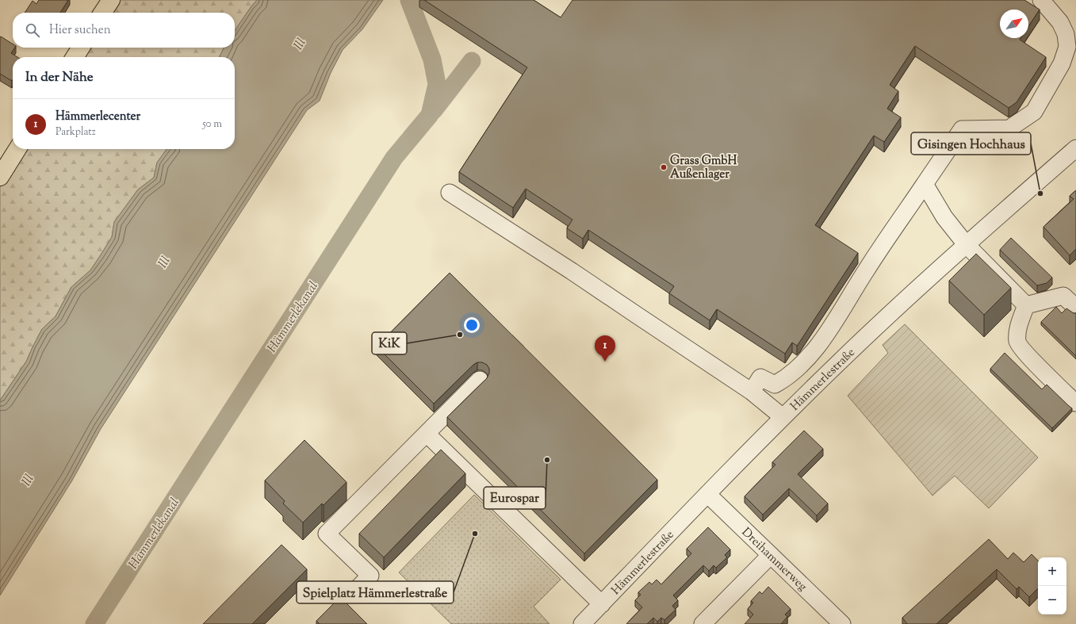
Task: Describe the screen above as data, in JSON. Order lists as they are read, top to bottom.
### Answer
{
  "streets": {
    "street": ["Hämmerlestraße", "Dreihammerweg"]
  },
  "crossings": [
    ["Hämmerlestraße", "Dreihammerweg"]
  ],
  "water": ["Ill", "Hämmerlekanal"],
  "places": [
    "Grass GmbH Außenlager",
    "Gisingen Hochhaus",
    "KiK",
    "Eurospar",
    "Spielplatz Hämmerlestraße"
  ],
  "north": "top right",
  "page": {
    "search": "Hier suchen",
    "heading": "In der Nähe",
    "list": [
      {
        "mark": "1",
        "name": "Hämmerlecenter",
        "note": "Parkplatz",
        "value": "50 m"
      }
    ],
    "pins": "1",
    "map_buttons": ["+", "−"]
  }
}
